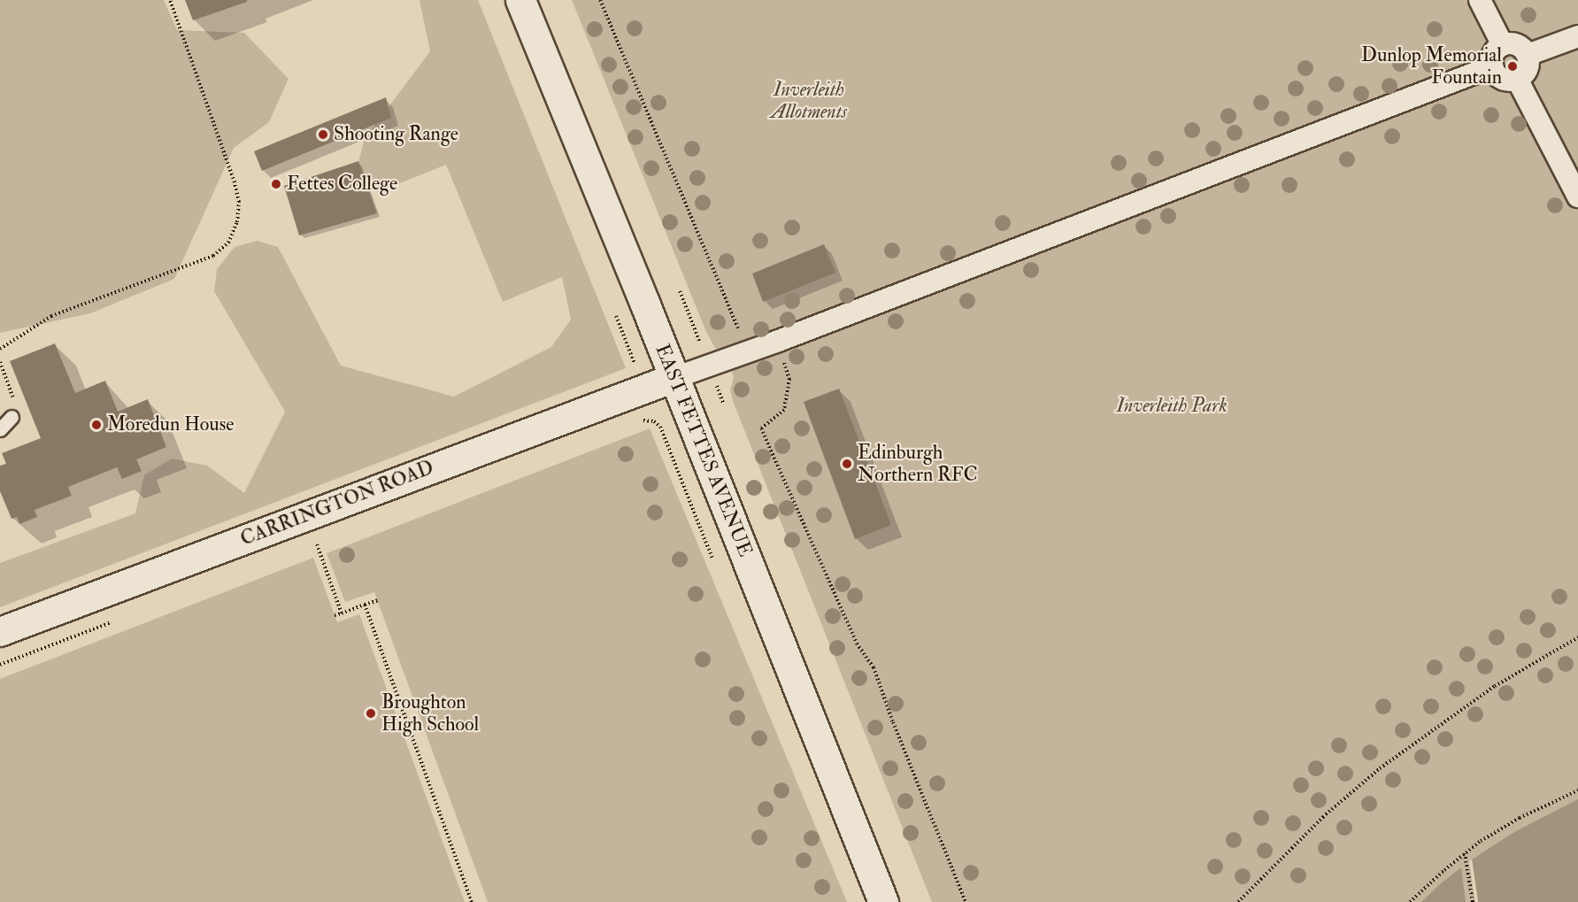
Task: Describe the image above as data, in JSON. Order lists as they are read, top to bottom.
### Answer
{
  "streets": {
    "street": ["EAST FETTES AVENUE", "CARRINGTON ROAD"]
  },
  "crossings": [
    ["EAST FETTES AVENUE", "CARRINGTON ROAD"]
  ],
  "parks": ["Inverleith Allotments", "Inverleith Park"],
  "places": [
    "Dunlop Memorial Fountain",
    "Shooting Range",
    "Fettes College",
    "Moredun House",
    "Edinburgh Northern RFC",
    "Broughton High School"
  ]
}
